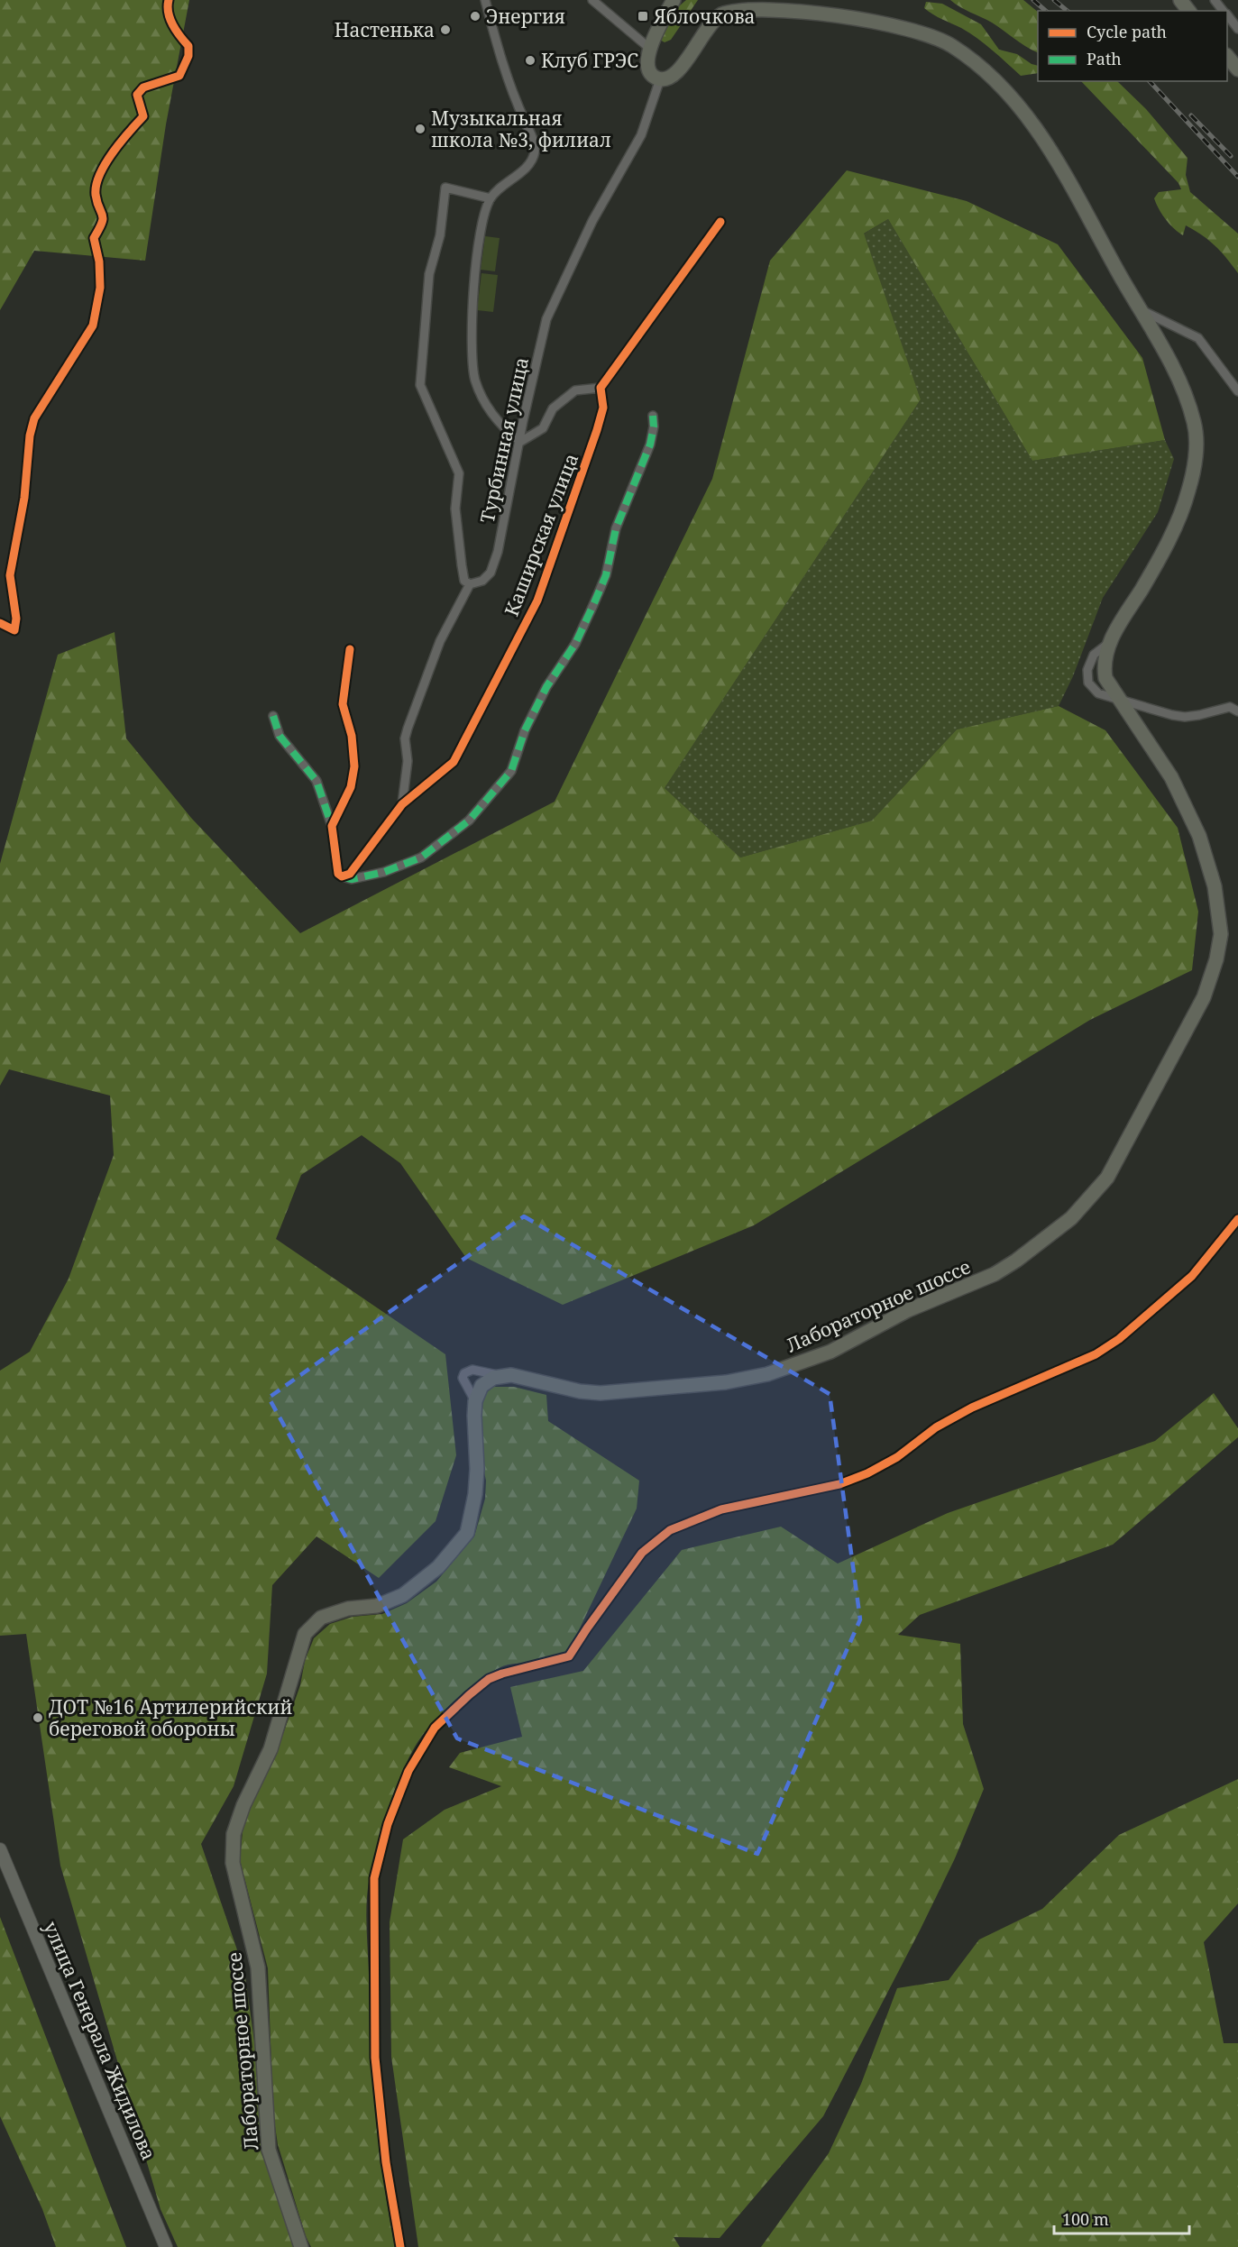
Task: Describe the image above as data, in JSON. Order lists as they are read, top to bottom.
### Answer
{
  "streets": {
    "main road": ["Лабораторное шоссе", "улица Генерала Жидилова"],
    "street": ["Турбинная улица", "Каширская улица"]
  },
  "crossings": [
    ["Турбинная улица", "Каширская улица"],
    ["Турбинная улица", "Лабораторное шоссе"]
  ],
  "places": {
    "other": [
      "Энергия",
      "Настенька",
      "Клуб ГРЭС",
      "Музыкальная школа №3, филиал",
      "ДОТ №16 Артилерийский береговой обороны"
    ],
    "transit": ["Яблочкова"]
  },
  "legend": ["Cycle path", "Path"],
  "scale_bar": "100 m"
}
